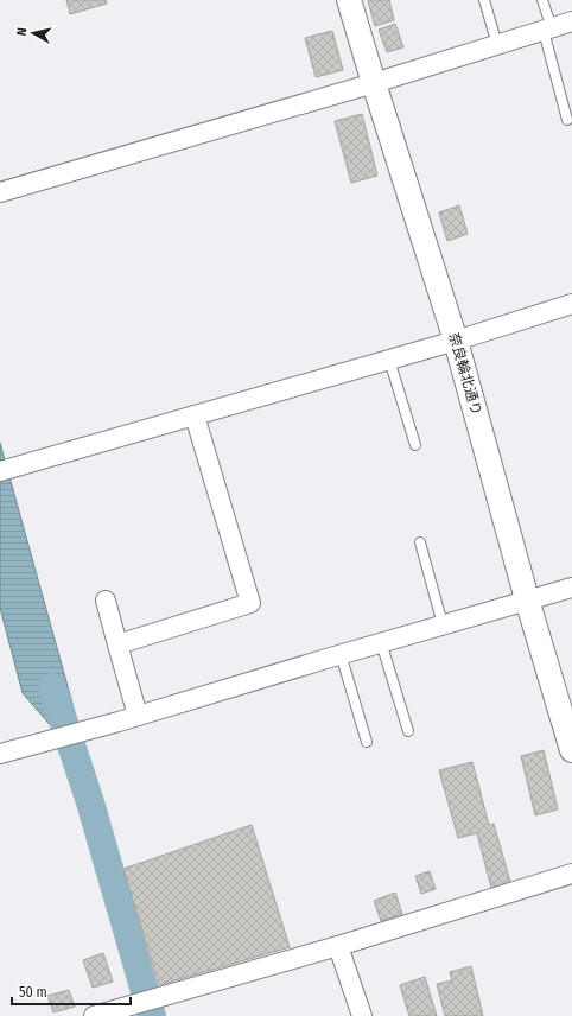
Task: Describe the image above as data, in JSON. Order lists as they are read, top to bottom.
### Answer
{
  "streets": {
    "street": ["奈良輪北通り"]
  },
  "scale_bar": "50 m",
  "north": "left"
}
